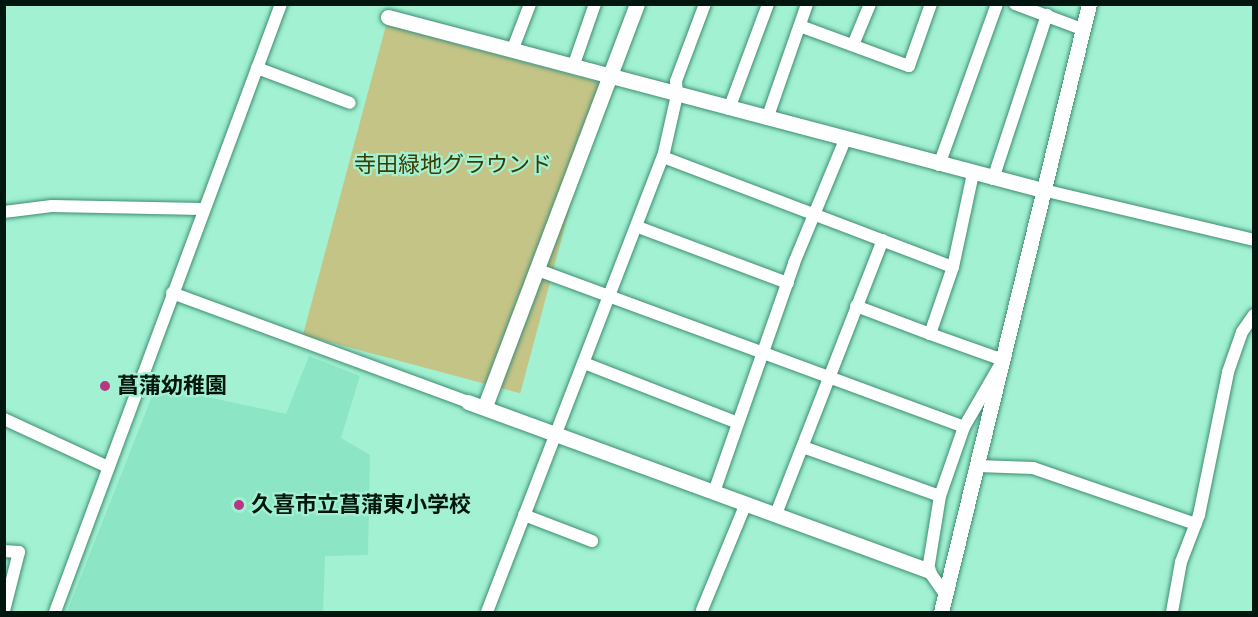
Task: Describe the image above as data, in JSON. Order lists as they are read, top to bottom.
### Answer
{
  "parks": ["寺田緑地グラウンド"],
  "places": ["菖蒲幼稚園", "久喜市立菖蒲東小学校"]
}
